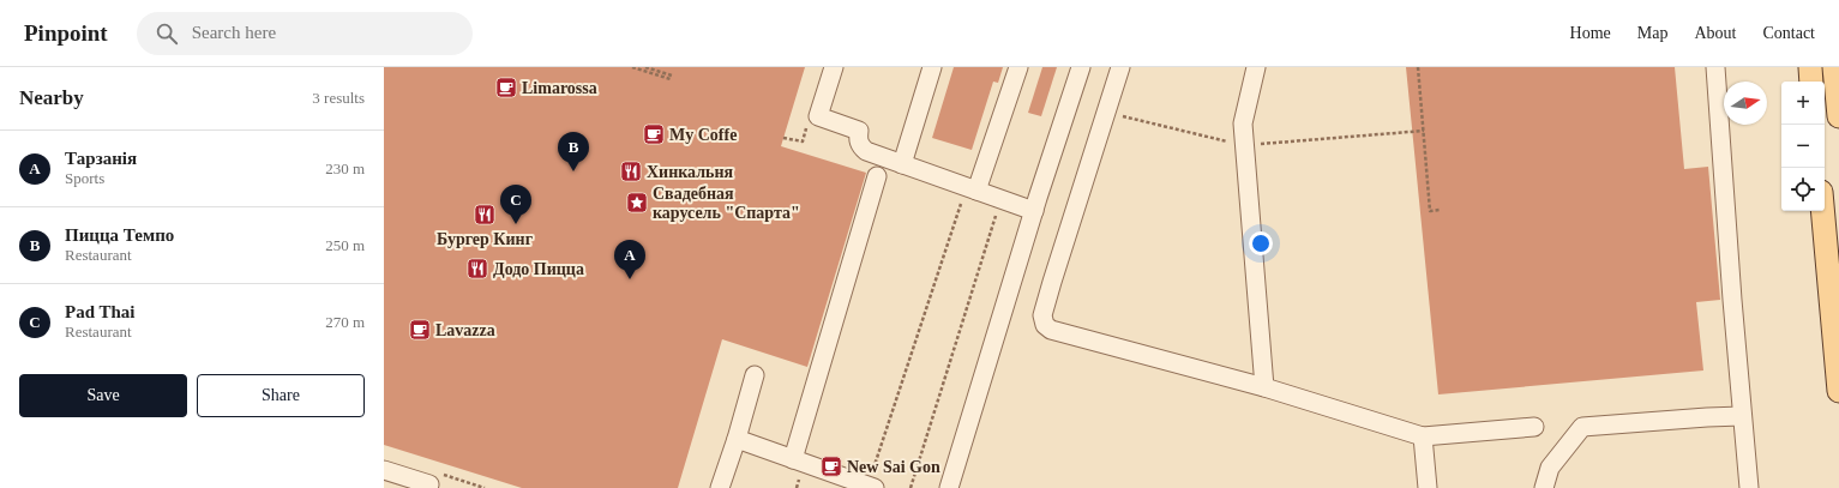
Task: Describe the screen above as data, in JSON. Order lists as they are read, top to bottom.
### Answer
{
  "places": {
    "cafe": [
      "Limarossa",
      "My Coffe",
      "Lavazza",
      "New Sai Gon"
    ],
    "restaurant": ["Хинкальня", "Бургер Кинг", "Додо Пицца"],
    "place": ["Свадебная карусель \"Спарта\""]
  },
  "north": "right",
  "page": {
    "header": "Pinpoint",
    "search": "Search here",
    "nav": [
      "Home",
      "Map",
      "About",
      "Contact"
    ],
    "heading": ["Nearby", "3 results"],
    "map_buttons": ["+", "−"],
    "list": [
      {
        "mark": "A",
        "name": "Тарзанія",
        "note": "Sports",
        "value": "230 m"
      },
      {
        "mark": "B",
        "name": "Пицца Темпо",
        "note": "Restaurant",
        "value": "250 m"
      },
      {
        "mark": "C",
        "name": "Pad Thai",
        "note": "Restaurant",
        "value": "270 m"
      }
    ],
    "pins": ["B", "C", "A"],
    "buttons": ["Save", "Share"]
  }
}
